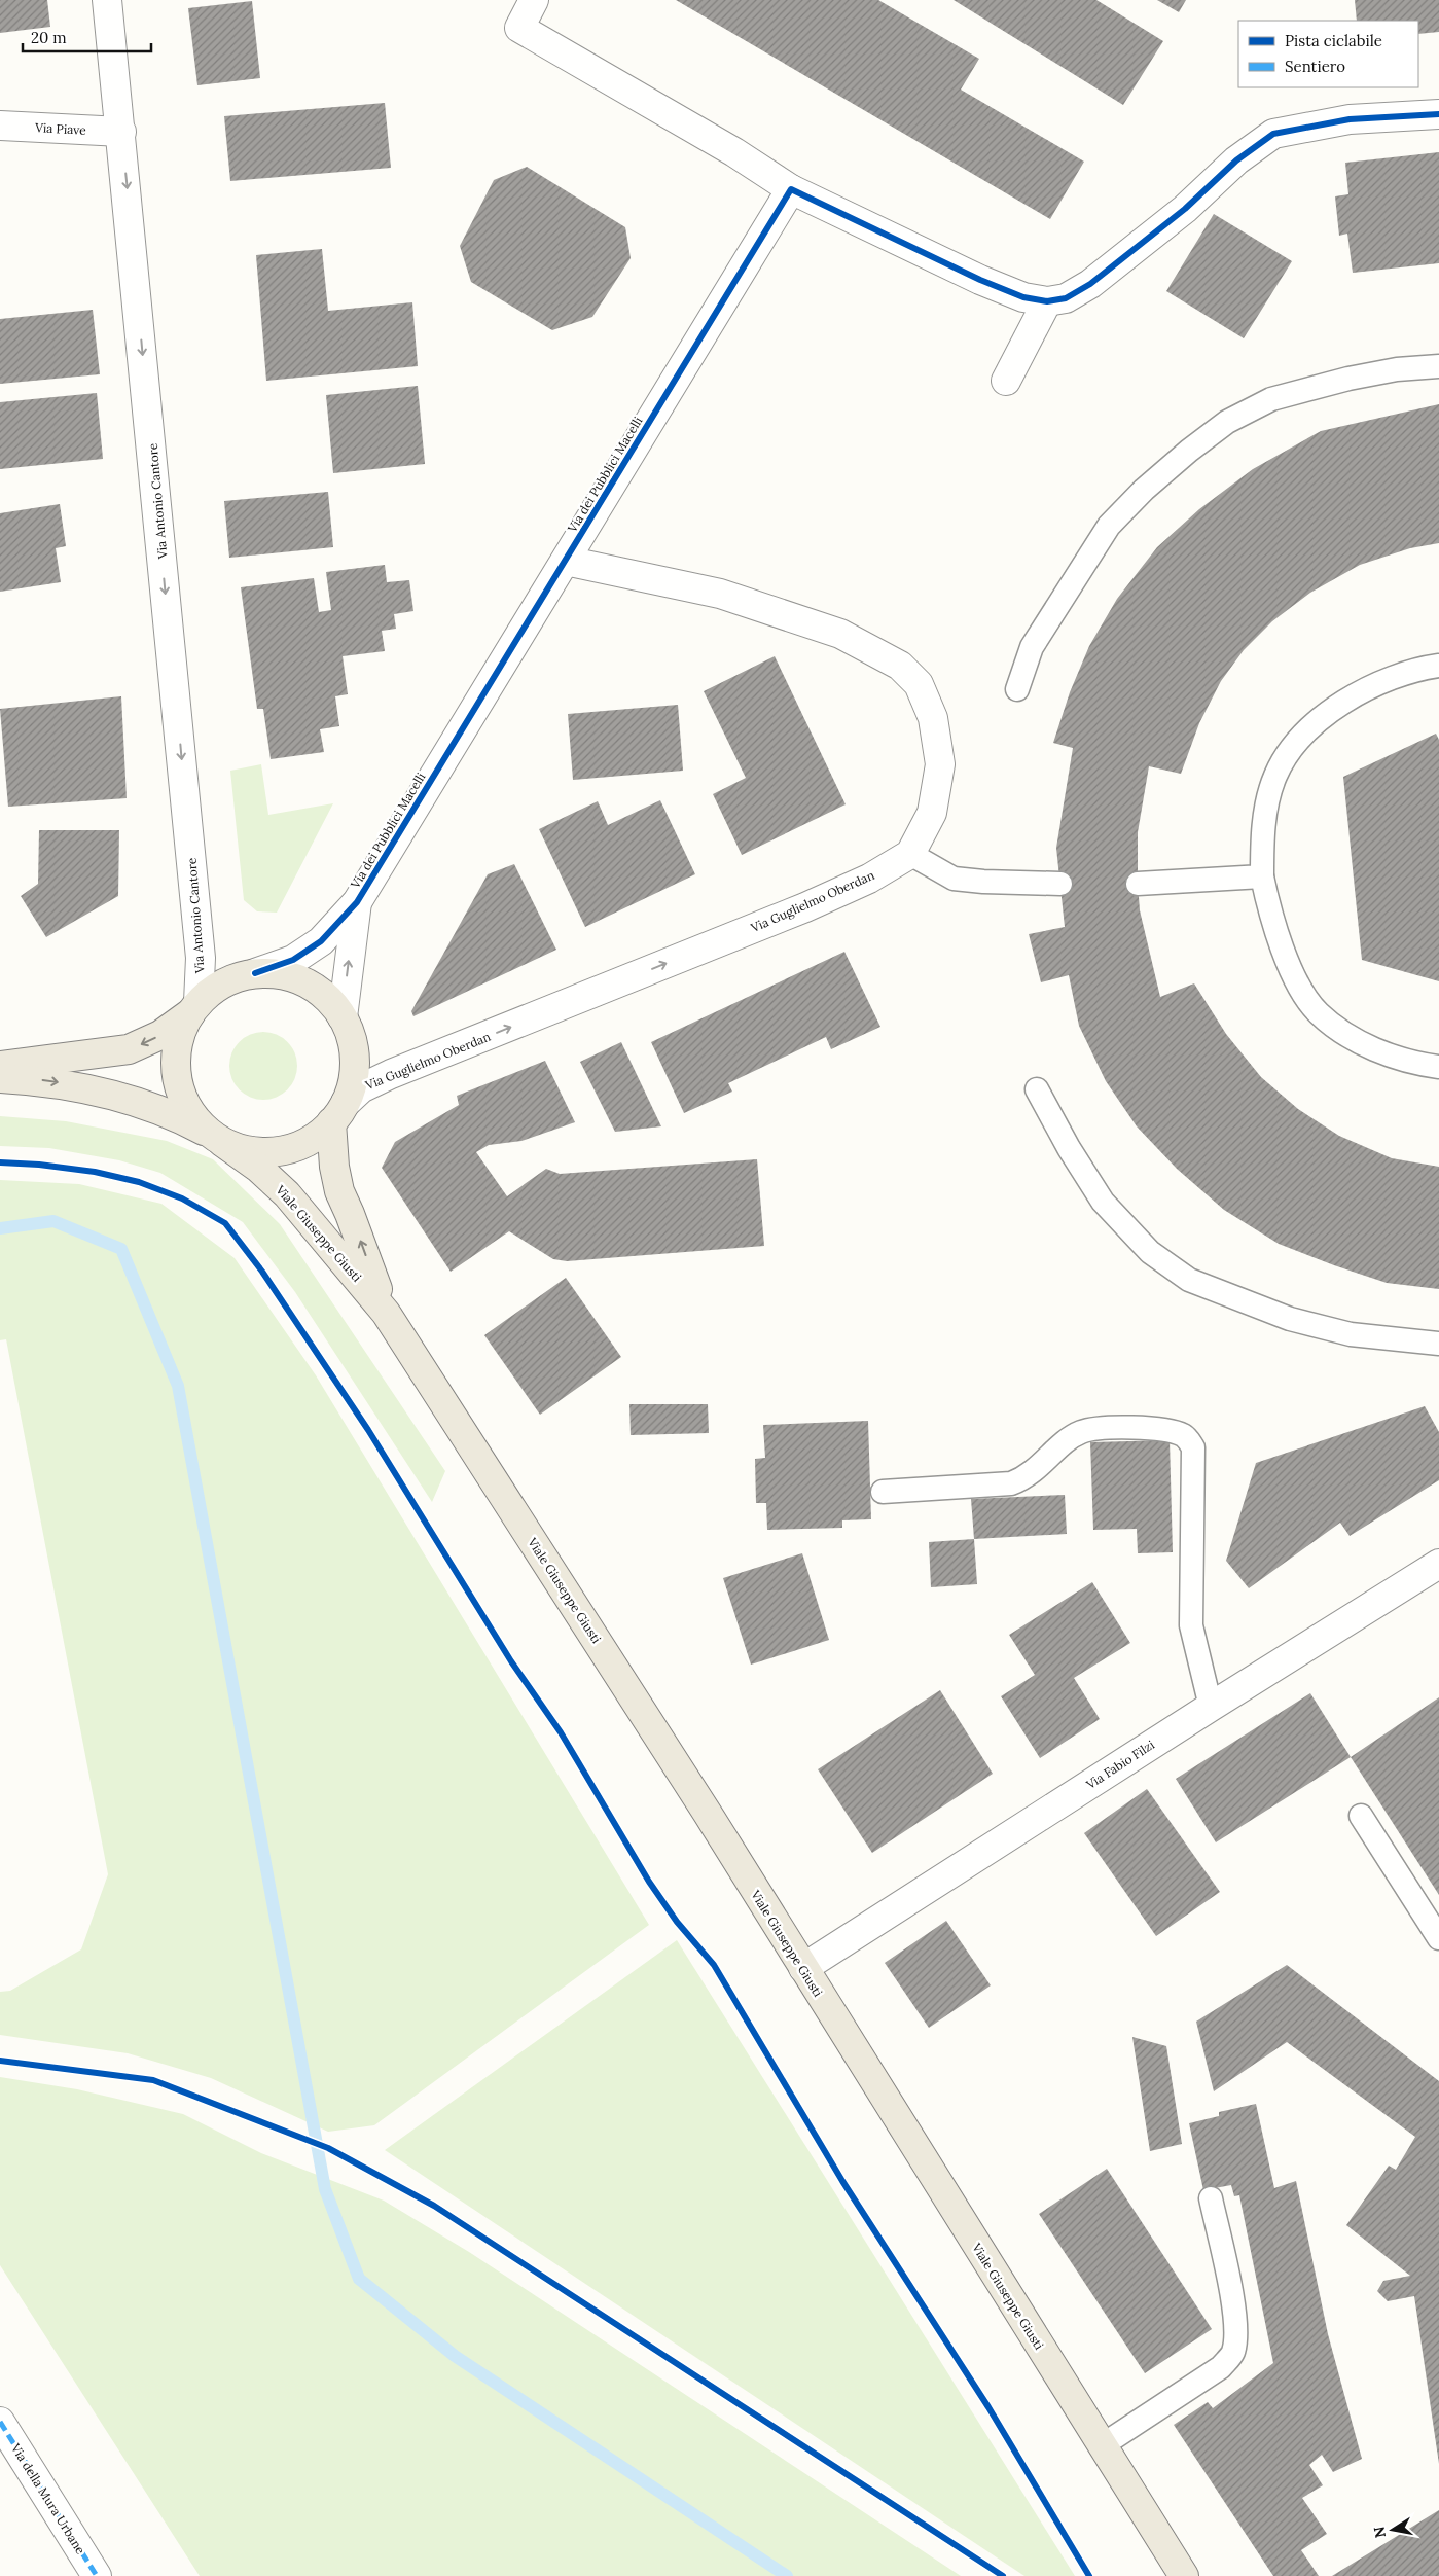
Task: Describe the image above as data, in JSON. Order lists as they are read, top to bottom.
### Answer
{
  "streets": {
    "main road": ["Viale Giuseppe Giusti"],
    "street": [
      "Via Piave",
      "Via dei Pubblici Macelli",
      "Via Antonio Cantore",
      "Via Guglielmo Oberdan",
      "Via Fabio Filzi",
      "Via della Mura Urbane"
    ]
  },
  "crossings": [
    ["Via Piave", "Via Antonio Cantore"],
    ["Via dei Pubblici Macelli", "Via Antonio Cantore"],
    ["Via dei Pubblici Macelli", "Via Guglielmo Oberdan"],
    ["Via dei Pubblici Macelli", "Viale Giuseppe Giusti"],
    ["Via Antonio Cantore", "Via Guglielmo Oberdan"],
    ["Via Antonio Cantore", "Viale Giuseppe Giusti"],
    ["Via Guglielmo Oberdan", "Viale Giuseppe Giusti"],
    ["Viale Giuseppe Giusti", "Via Fabio Filzi"]
  ],
  "one_way": ["Via Antonio Cantore", "Via Guglielmo Oberdan"],
  "legend": ["Pista ciclabile", "Sentiero"],
  "scale_bar": "20 m",
  "north": "left"
}
